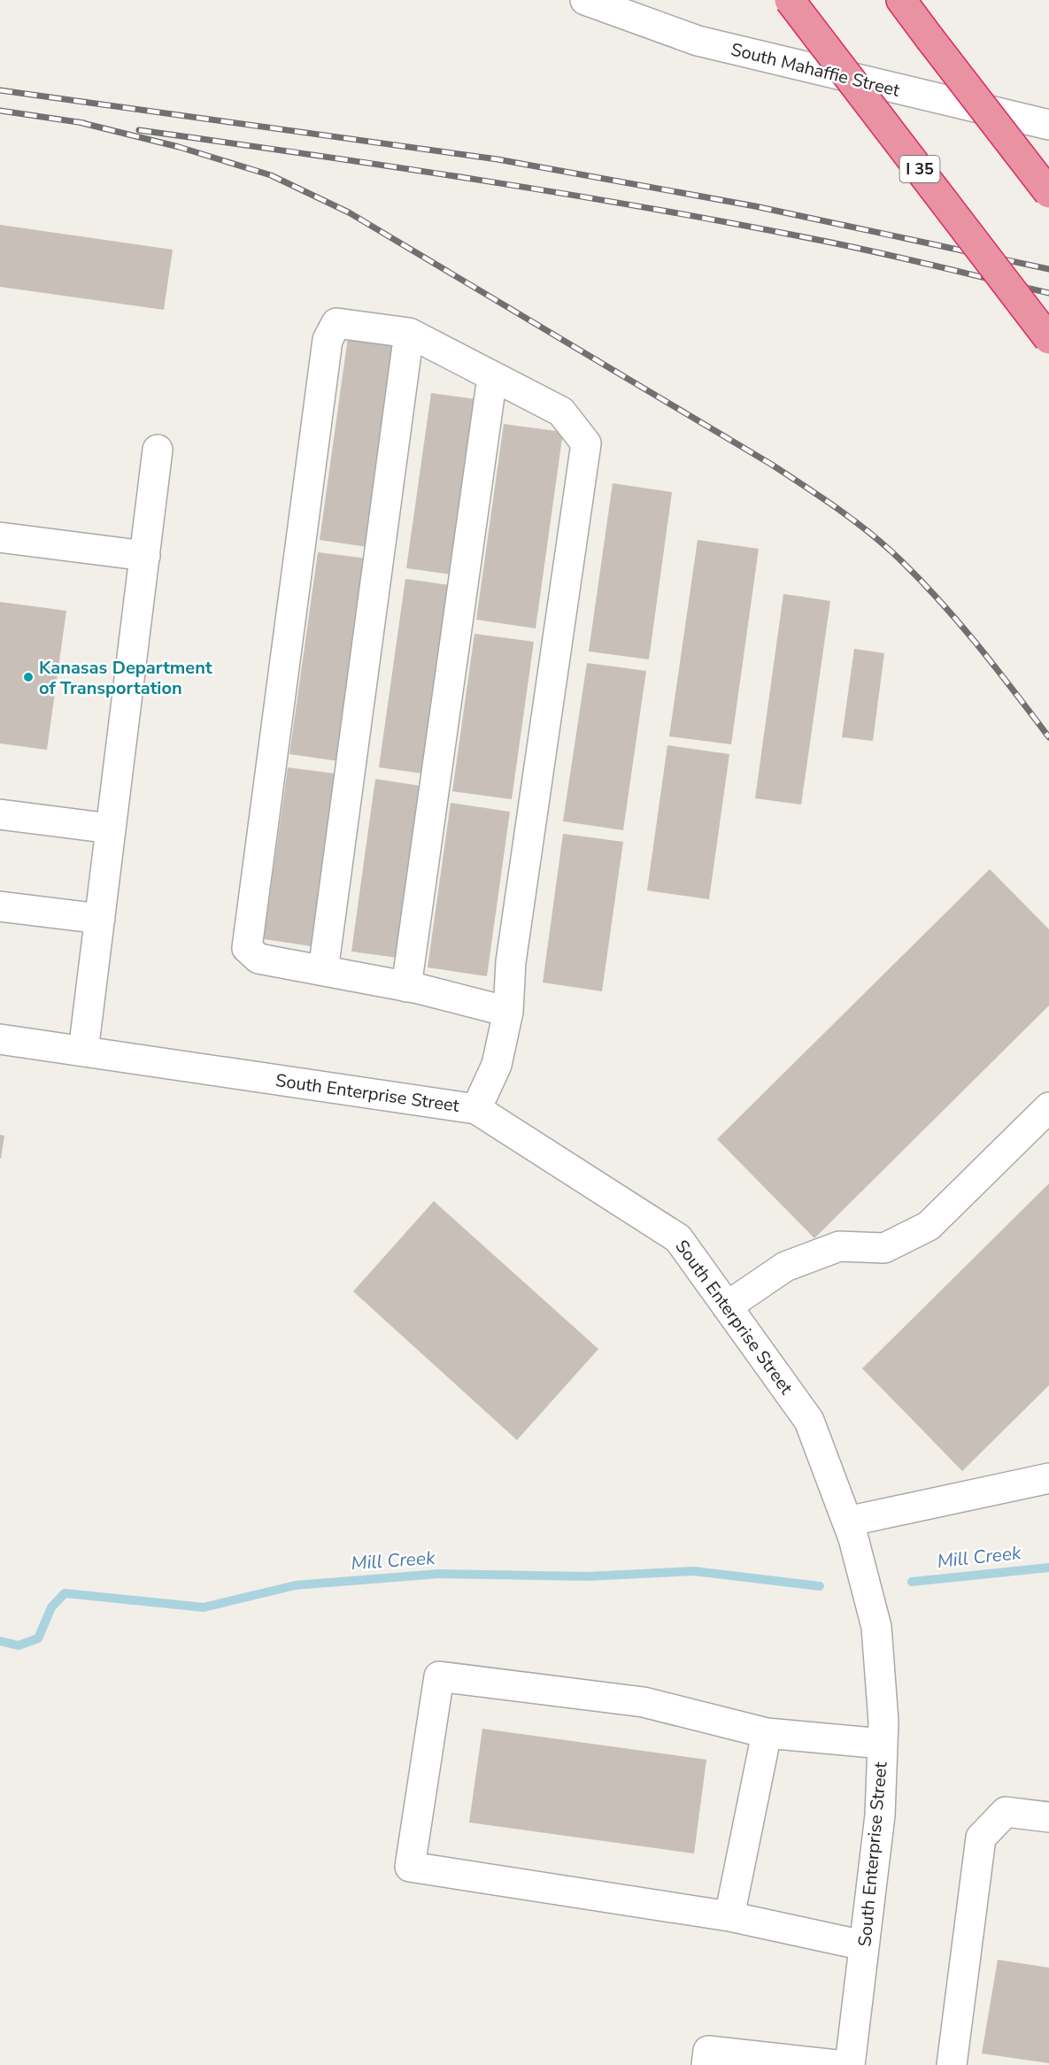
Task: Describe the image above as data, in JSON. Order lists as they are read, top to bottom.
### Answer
{
  "streets": {
    "highway": ["I 35"],
    "street": ["South Mahaffie Street", "South Enterprise Street"]
  },
  "water": ["Mill Creek"],
  "places": ["Kanasas Department of Transportation"]
}
